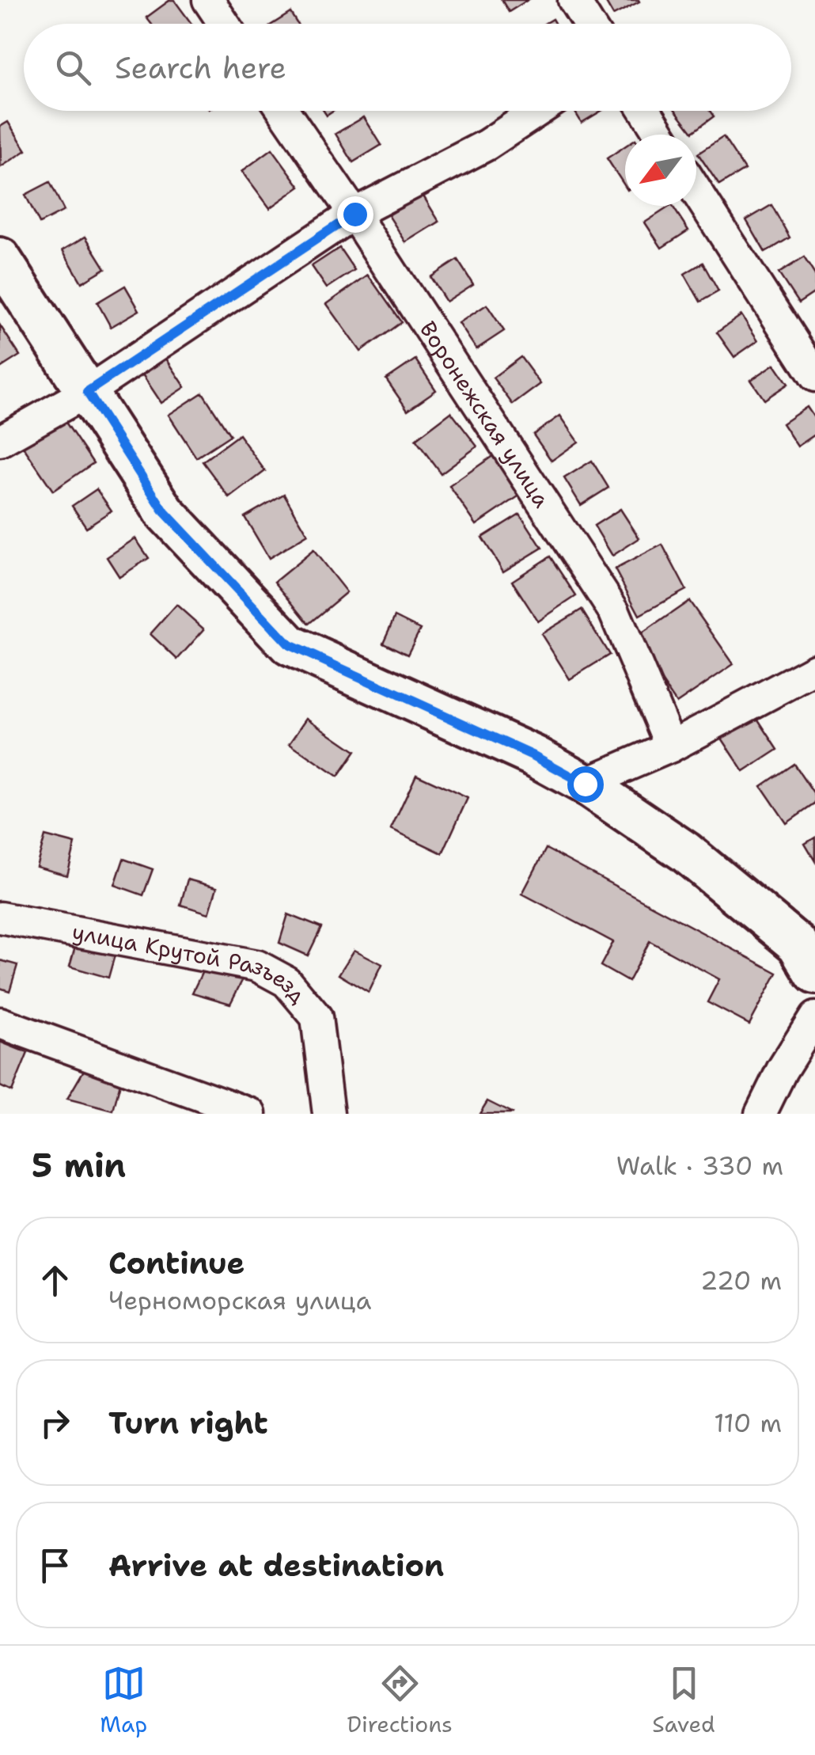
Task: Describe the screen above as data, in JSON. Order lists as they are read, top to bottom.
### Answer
{
  "streets": {
    "street": ["Воронежская улица", "улица Крутой Разъезд"]
  },
  "north": "bottom left",
  "page": {
    "search": "Search here",
    "heading": ["5 min", "Walk · 330 m"],
    "list": [
      ["Continue", "Черноморская улица", "220 m"],
      ["Turn right", "110 m"],
      "Arrive at destination"
    ],
    "nav": ["Map", "Directions", "Saved"]
  }
}
